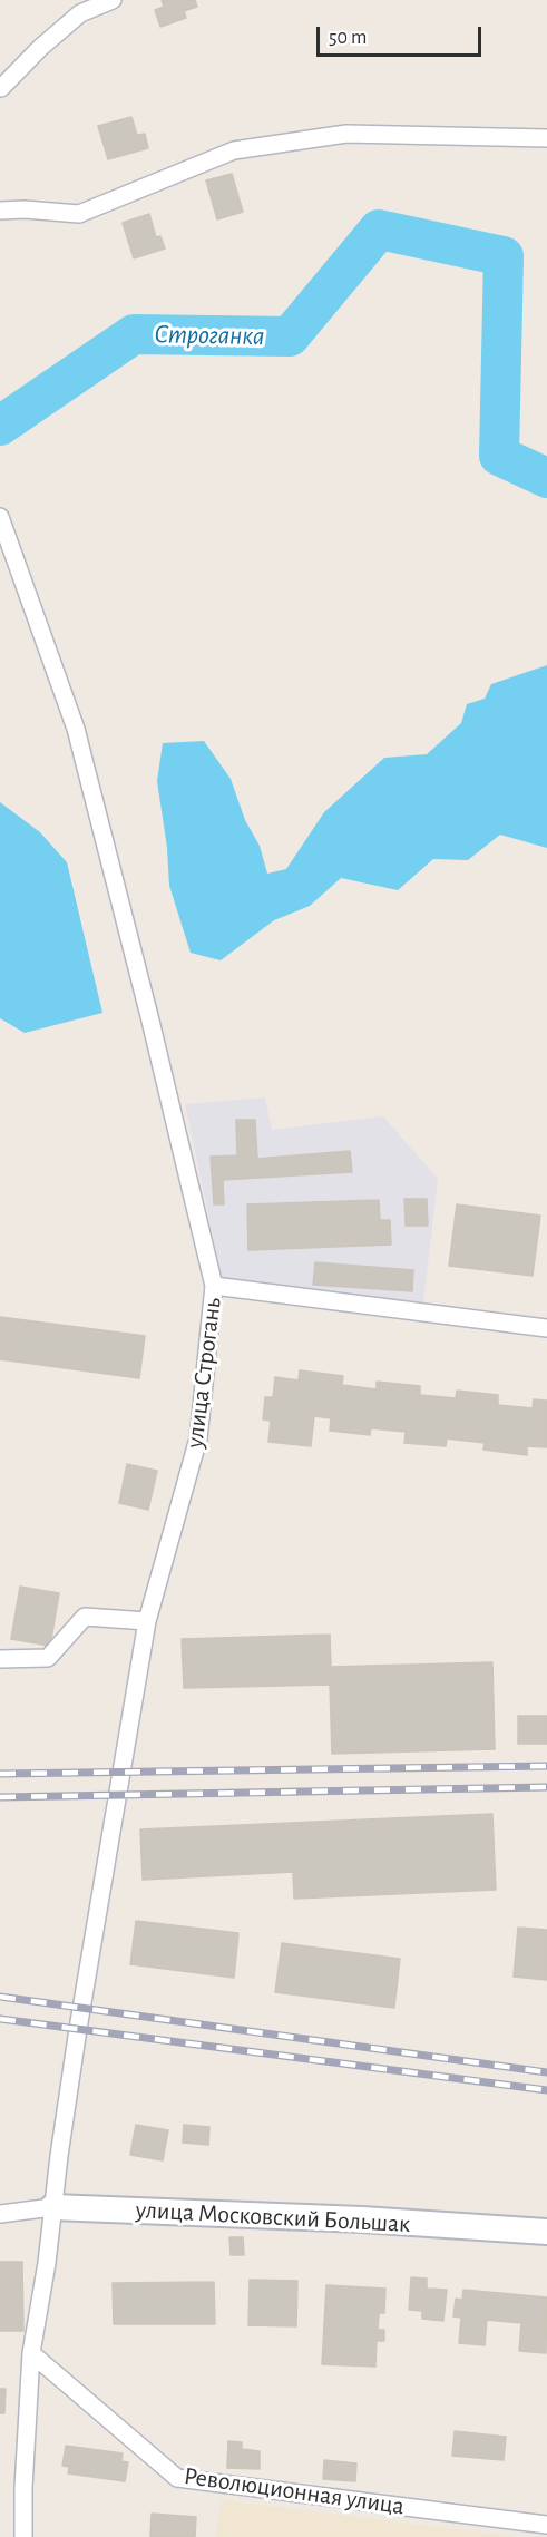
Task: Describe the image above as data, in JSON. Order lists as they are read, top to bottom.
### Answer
{
  "streets": {
    "street": ["улица Строгань", "улица Московский Большак", "Революционная улица"]
  },
  "crossings": [
    ["улица Строгань", "улица Московский Большак"]
  ],
  "water": ["Строганка"],
  "scale_bar": "50 m"
}
